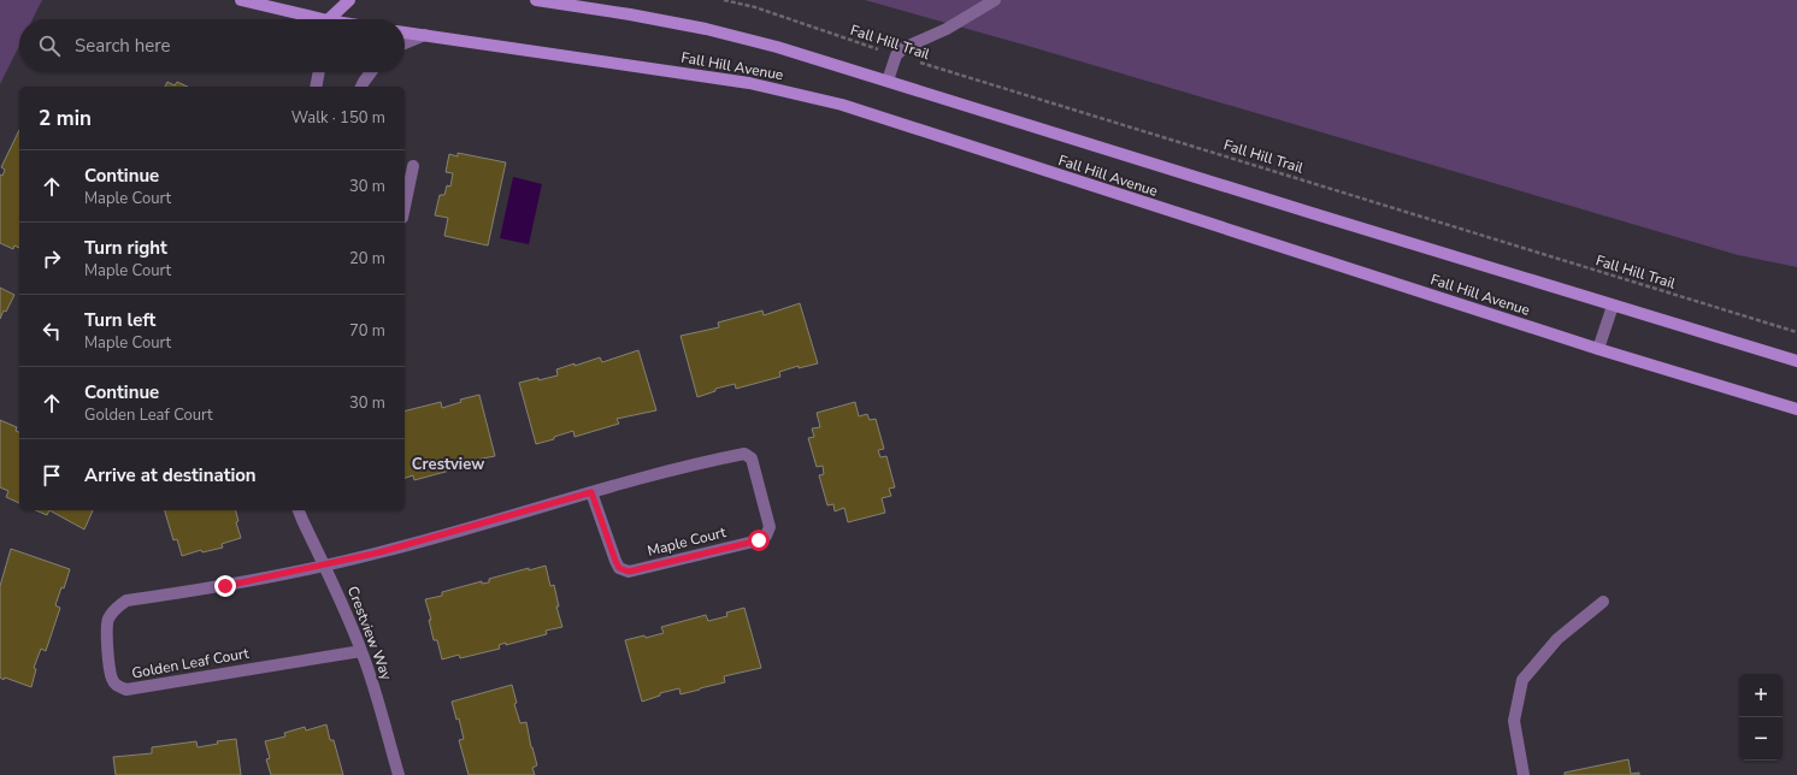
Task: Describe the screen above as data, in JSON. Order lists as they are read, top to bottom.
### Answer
{
  "streets": {
    "main road": ["Fall Hill Avenue"],
    "street": ["Maple Court", "Crestview Way", "Golden Leaf Court"],
    "path": ["Fall Hill Trail"]
  },
  "crossings": [
    ["Maple Court", "Crestview Way"],
    ["Maple Court", "Golden Leaf Court"],
    ["Crestview Way", "Golden Leaf Court"]
  ],
  "districts": ["Crestview"],
  "page": {
    "search": "Search here",
    "heading": ["2 min", "Walk · 150 m"],
    "list": [
      ["Continue", "Maple Court", "30 m"],
      ["Turn right", "Maple Court", "20 m"],
      ["Turn left", "Maple Court", "70 m"],
      ["Continue", "Golden Leaf Court", "30 m"],
      "Arrive at destination"
    ],
    "map_buttons": ["+", "−"]
  }
}
